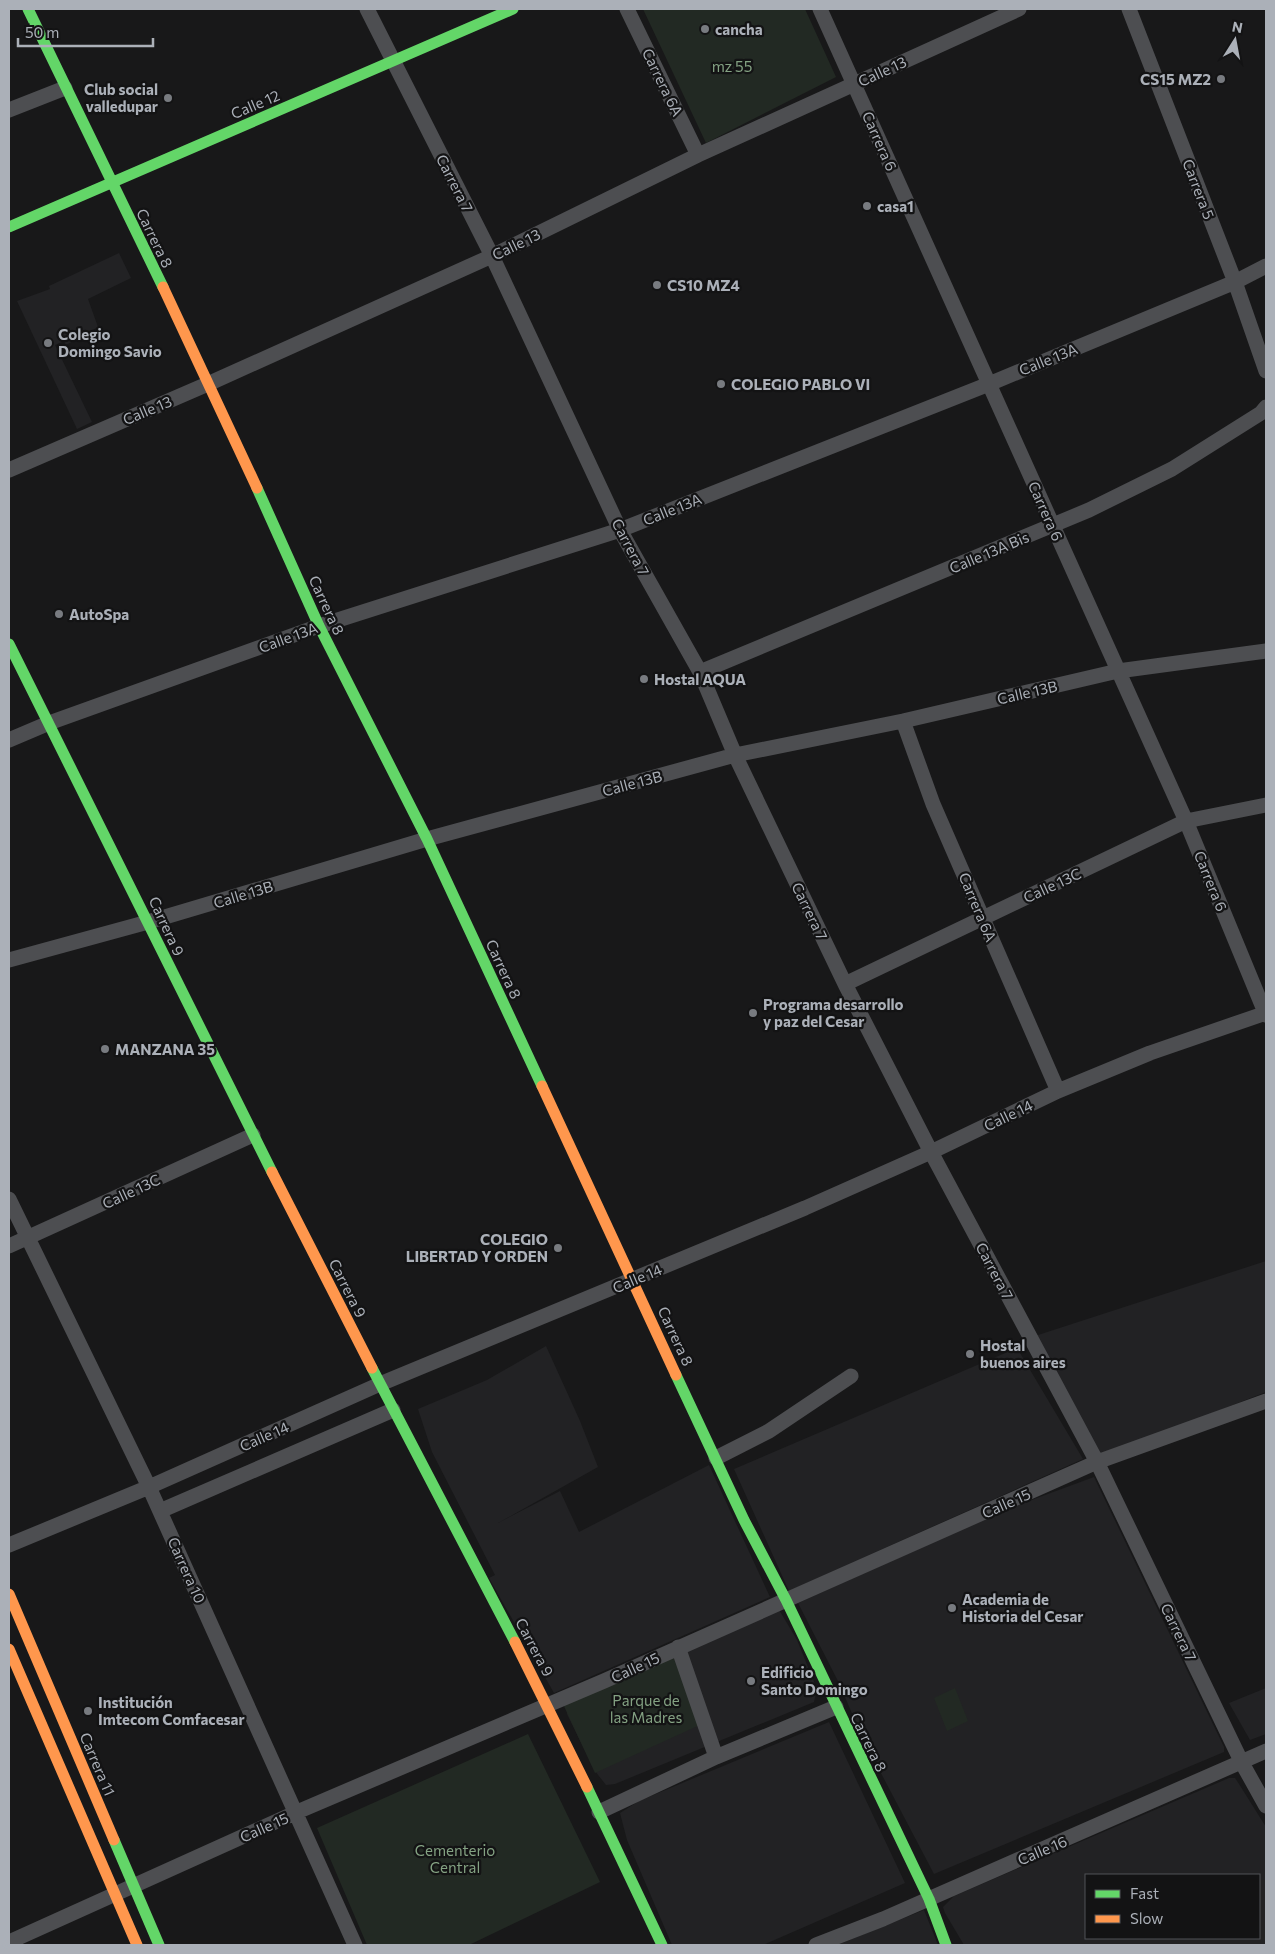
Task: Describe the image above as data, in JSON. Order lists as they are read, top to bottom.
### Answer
{
  "streets": {
    "street": [
      "Calle 13",
      "Carrera 6A",
      "Calle 12",
      "Carrera 6",
      "Carrera 7",
      "Carrera 5",
      "Carrera 8",
      "Calle 13A",
      "Calle 13A Bis",
      "Calle 13B",
      "Calle 13C",
      "Carrera 9",
      "Calle 14",
      "Calle 15",
      "Carrera 10",
      "Carrera 11",
      "Calle 16"
    ]
  },
  "crossings": [
    ["Calle 13", "Carrera 6A"],
    ["Calle 13", "Carrera 6"],
    ["Calle 13", "Carrera 7"],
    ["Calle 13", "Carrera 8"],
    ["Carrera 6A", "Calle 13B"],
    ["Carrera 6A", "Calle 13C"],
    ["Carrera 6A", "Calle 14"],
    ["Calle 12", "Carrera 7"],
    ["Calle 12", "Carrera 8"],
    ["Carrera 6", "Calle 13A"],
    ["Carrera 6", "Calle 13A Bis"],
    ["Carrera 6", "Calle 13B"],
    ["Carrera 6", "Calle 13C"],
    ["Carrera 6", "Calle 14"],
    ["Carrera 7", "Calle 13A"],
    ["Carrera 7", "Calle 13A Bis"],
    ["Carrera 7", "Calle 13B"],
    ["Carrera 7", "Calle 13C"],
    ["Carrera 7", "Calle 14"],
    ["Carrera 7", "Calle 15"],
    ["Carrera 7", "Calle 16"],
    ["Carrera 5", "Calle 13A"],
    ["Carrera 8", "Calle 13A"],
    ["Carrera 8", "Calle 13B"],
    ["Carrera 8", "Calle 14"],
    ["Carrera 8", "Calle 15"],
    ["Carrera 8", "Calle 16"],
    ["Calle 13A", "Carrera 9"],
    ["Calle 13B", "Carrera 9"],
    ["Calle 13C", "Carrera 9"],
    ["Calle 13C", "Carrera 10"],
    ["Carrera 9", "Calle 14"],
    ["Carrera 9", "Calle 15"],
    ["Calle 14", "Carrera 10"],
    ["Calle 15", "Carrera 10"],
    ["Calle 15", "Carrera 11"]
  ],
  "parks": ["mz 55", "Parque de las Madres", "Cementerio Central"],
  "places": [
    "cancha",
    "CS15 MZ2",
    "Club social valledupar",
    "casa1",
    "CS10 MZ4",
    "Colegio Domingo Savio",
    "COLEGIO PABLO VI",
    "AutoSpa",
    "Hostal AQUA",
    "Programa desarrollo y paz del Cesar",
    "MANZANA 35",
    "COLEGIO LIBERTAD Y ORDEN",
    "Hostal buenos aires",
    "Academia de Historia del Cesar",
    "Edificio Santo Domingo",
    "Institución Imtecom Comfacesar"
  ],
  "legend": ["Fast", "Slow"],
  "scale_bar": "50 m",
  "north": "top"
}
